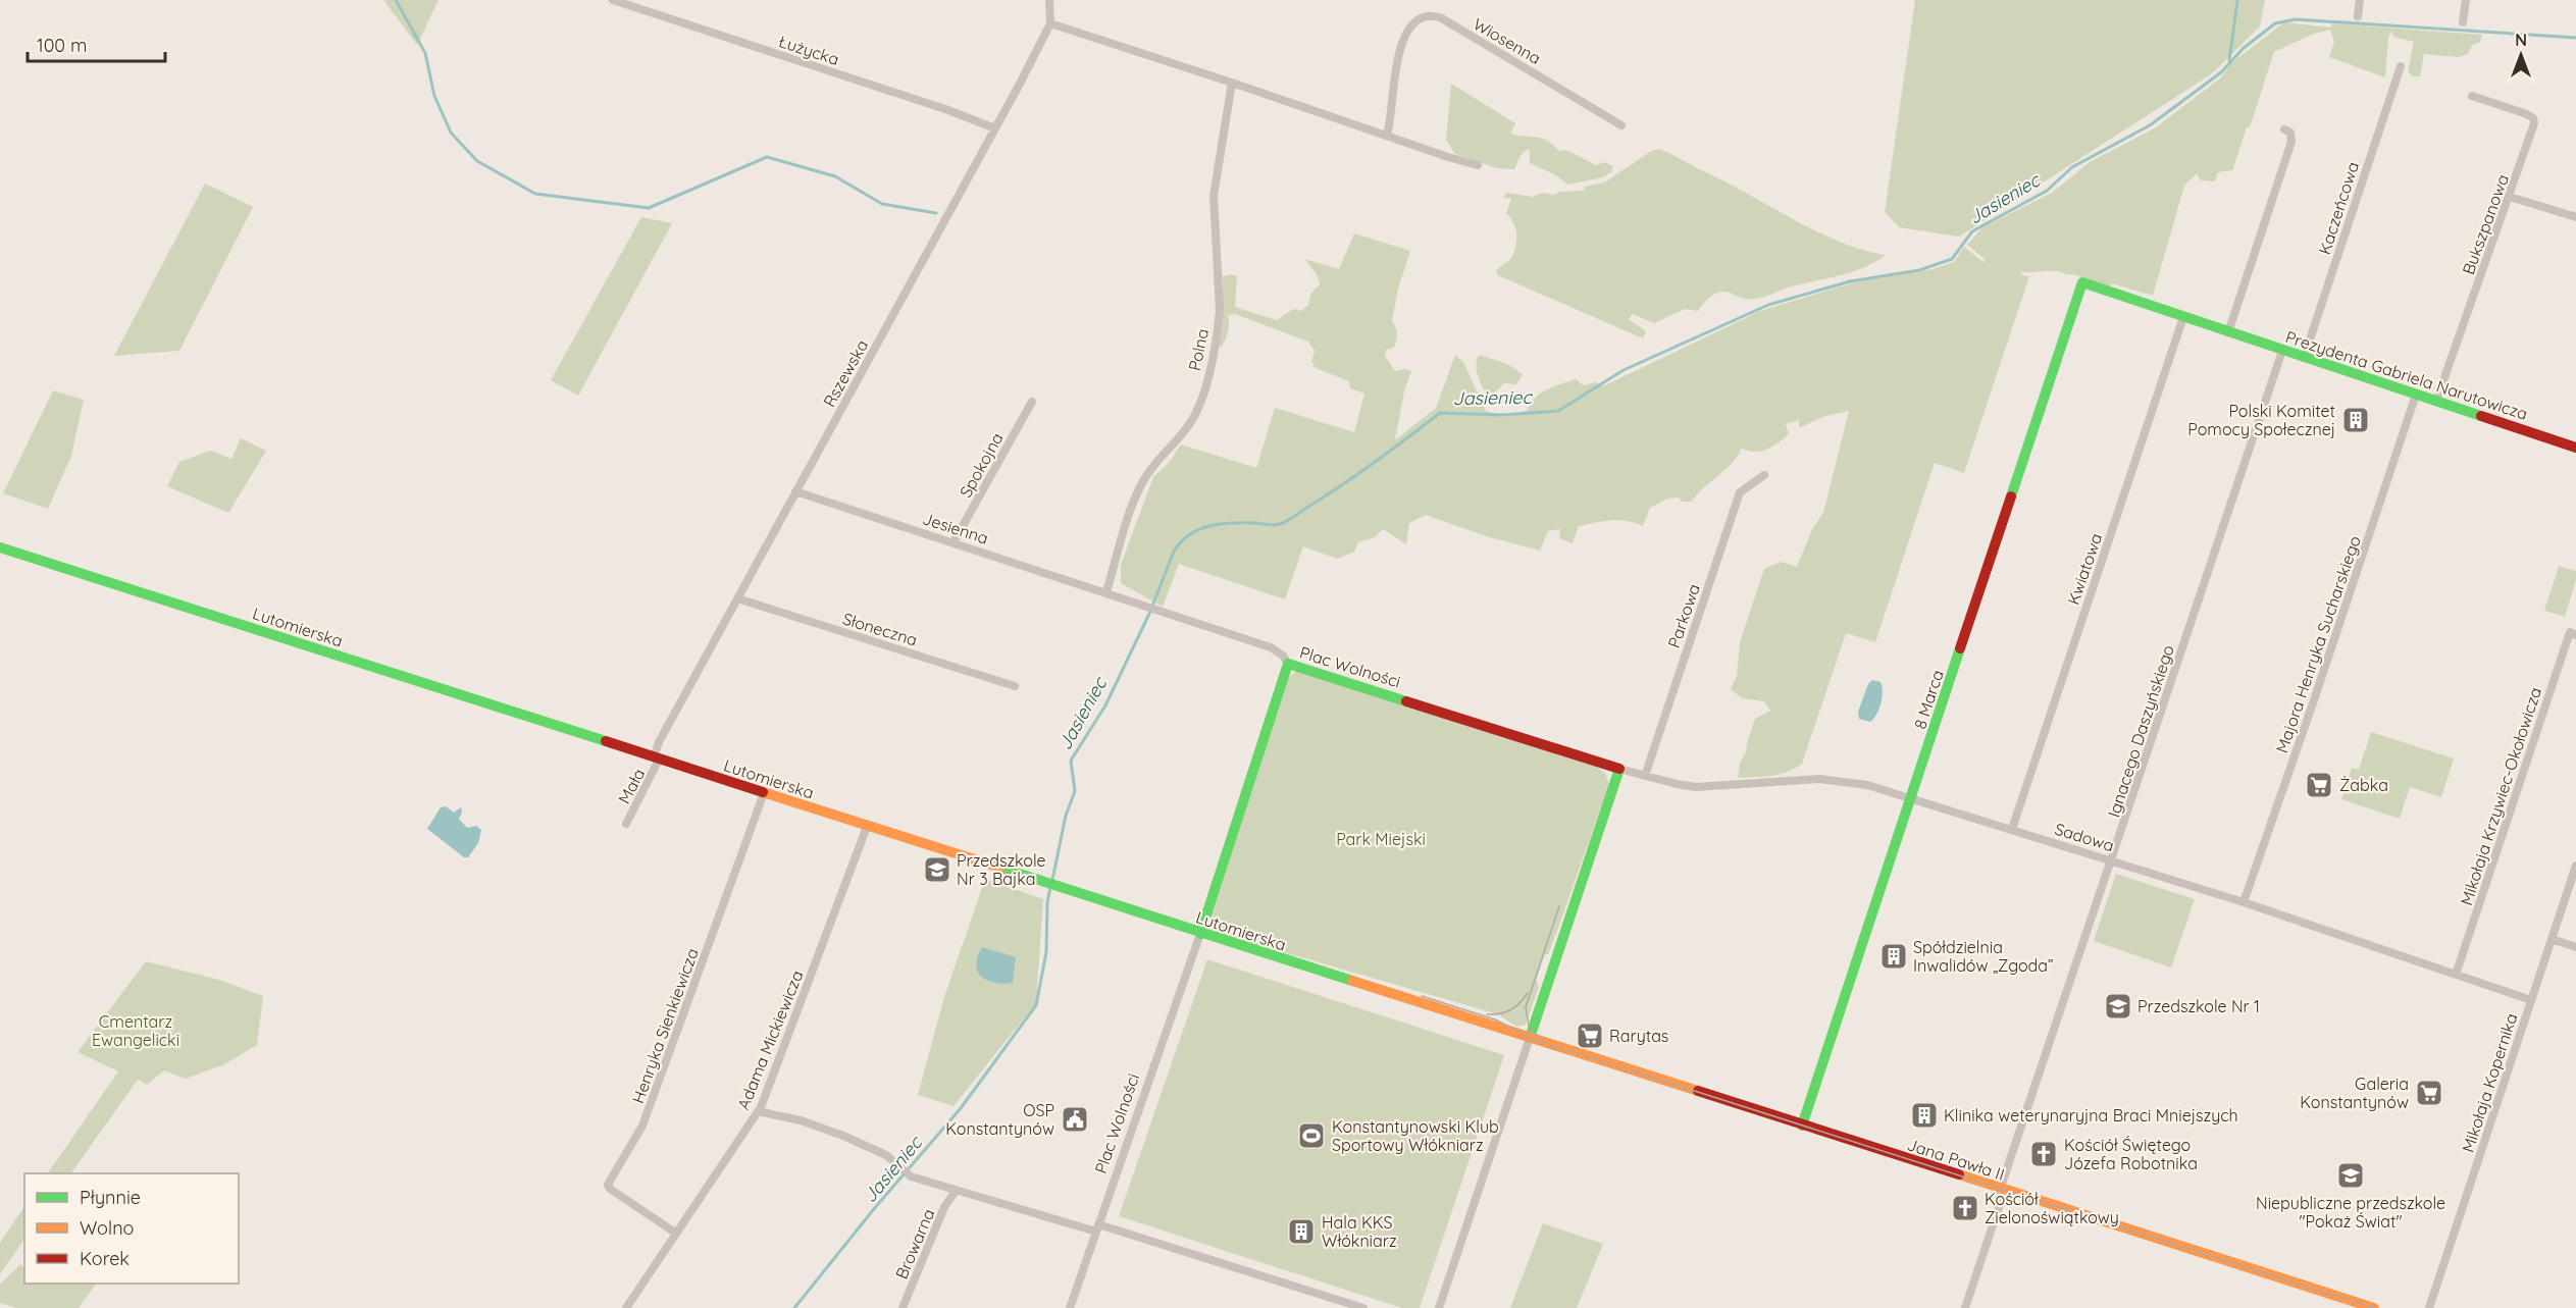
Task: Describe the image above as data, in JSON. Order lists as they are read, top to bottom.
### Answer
{
  "streets": {
    "main road": [
      "Prezydenta Gabriela Narutowicza",
      "Lutomierska",
      "Plac Wolności",
      "8 Marca",
      "Jana Pawła II"
    ],
    "street": [
      "Wiosenna",
      "Łużycka",
      "Kaczeńcowa",
      "Bukszpanowa",
      "Polna",
      "Rszewska",
      "Spokojna",
      "Jesienna",
      "Kwiatowa",
      "Parkowa",
      "Słoneczna",
      "Majora Henryka Sucharskiego",
      "Ignacego Daszyńskiego",
      "Mała",
      "Mikołaja Krzywiec-Okołowicza",
      "Sadowa",
      "Henryka Sienkiewicza",
      "Adama Mickiewicza",
      "Mikołaja Kopernika",
      "Browarna"
    ]
  },
  "crossings": [
    ["Łużycka", "Rszewska"],
    ["Kaczeńcowa", "Prezydenta Gabriela Narutowicza"],
    ["Bukszpanowa", "Prezydenta Gabriela Narutowicza"],
    ["Polna", "Jesienna"],
    ["Rszewska", "Jesienna"],
    ["Rszewska", "Lutomierska"],
    ["Rszewska", "Słoneczna"],
    ["Rszewska", "Mała"],
    ["Prezydenta Gabriela Narutowicza", "Kwiatowa"],
    ["Prezydenta Gabriela Narutowicza", "Majora Henryka Sucharskiego"],
    ["Prezydenta Gabriela Narutowicza", "8 Marca"],
    ["Prezydenta Gabriela Narutowicza", "Ignacego Daszyńskiego"],
    ["Spokojna", "Jesienna"],
    ["Kwiatowa", "Sadowa"],
    ["Parkowa", "Sadowa"],
    ["Lutomierska", "Plac Wolności"],
    ["Lutomierska", "Mała"],
    ["Lutomierska", "Henryka Sienkiewicza"],
    ["Lutomierska", "Adama Mickiewicza"],
    ["Lutomierska", "Jana Pawła II"],
    ["Majora Henryka Sucharskiego", "Sadowa"],
    ["Plac Wolności", "Sadowa"],
    ["8 Marca", "Sadowa"],
    ["8 Marca", "Jana Pawła II"],
    ["Ignacego Daszyńskiego", "Sadowa"],
    ["Ignacego Daszyńskiego", "Jana Pawła II"],
    ["Mikołaja Krzywiec-Okołowicza", "Sadowa"],
    ["Sadowa", "Mikołaja Kopernika"],
    ["Henryka Sienkiewicza", "Adama Mickiewicza"]
  ],
  "water": ["Jasieniec"],
  "parks": ["Park Miejski", "Cmentarz Ewangelicki"],
  "places": {
    "building": [
      "Polski Komitet Pomocy Społecznej",
      "Spółdzielnia Inwalidów „Zgoda”",
      "Klinika weterynaryjna Braci Mniejszych",
      "Hala KKS Włókniarz"
    ],
    "supermarket": ["Żabka", "Rarytas", "Galeria Konstantynów"],
    "school or university": ["Przedszkole Nr 3 Bajka", "Przedszkole Nr 1", "Niepubliczne przedszkole \"Pokaż Świat\""],
    "public building": ["OSP Konstantynów"],
    "sports": ["Konstantynowski Klub Sportowy Włókniarz"],
    "church": ["Kościół Świętego Józefa Robotnika", "Kościół Zielonoświątkowy"]
  },
  "legend": ["Płynnie", "Wolno", "Korek"],
  "scale_bar": "100 m",
  "north": "top"
}
